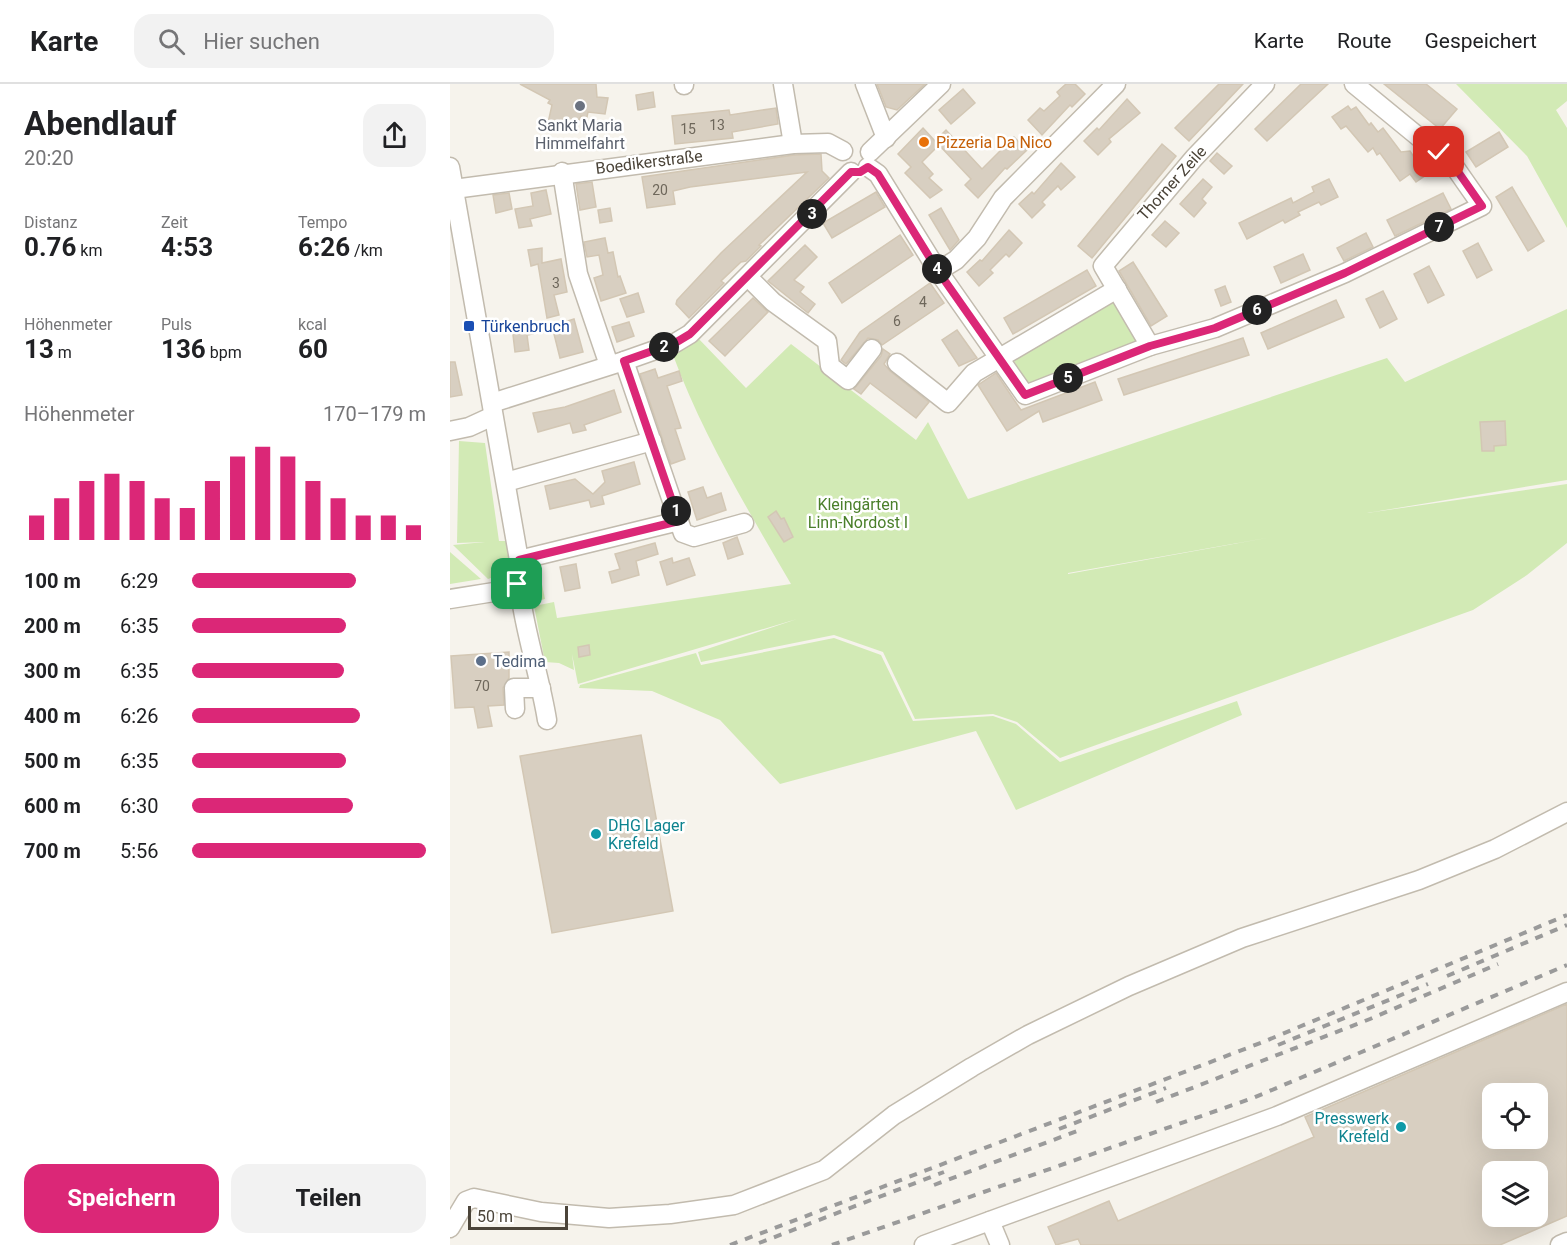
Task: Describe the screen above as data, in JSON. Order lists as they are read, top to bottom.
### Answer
{
  "streets": {
    "street": ["Boedikerstraße", "Thorner Zeile"]
  },
  "parks": ["Kleingärten Linn-Nordost I"],
  "places": {
    "other": [
      "Sankt Maria Himmelfahrt",
      "Pizzeria Da Nico",
      "Tedima",
      "DHG Lager Krefeld",
      "Presswerk Krefeld"
    ],
    "transit": ["Türkenbruch"]
  },
  "house_numbers": [
    "13",
    "15",
    "20",
    "3",
    "4",
    "6",
    "70"
  ],
  "scale_bar": "50 m",
  "page": {
    "header": "Karte",
    "search": "Hier suchen",
    "nav": ["Karte", "Route", "Gespeichert"],
    "heading": ["Abendlauf", "20:20"],
    "stats": [
      ["Distanz", "0.76 km"],
      ["Zeit", "4:53"],
      ["Tempo", "6:26 /km"],
      ["Höhenmeter", "13 m"],
      ["Puls", "136 bpm"],
      ["kcal", "60"]
    ],
    "pins": [
      "3",
      "7",
      "4",
      "6",
      "2",
      "5",
      "1"
    ],
    "chart": ["Höhenmeter", "170–179 m"],
    "list": [
      {
        "name": "100 m",
        "note": "6:29"
      },
      {
        "name": "200 m",
        "note": "6:35"
      },
      {
        "name": "300 m",
        "note": "6:35"
      },
      {
        "name": "400 m",
        "note": "6:26"
      },
      {
        "name": "500 m",
        "note": "6:35"
      },
      {
        "name": "600 m",
        "note": "6:30"
      },
      {
        "name": "700 m",
        "note": "5:56"
      }
    ],
    "buttons": ["Speichern", "Teilen"],
    "scale": "50 m"
  }
}
